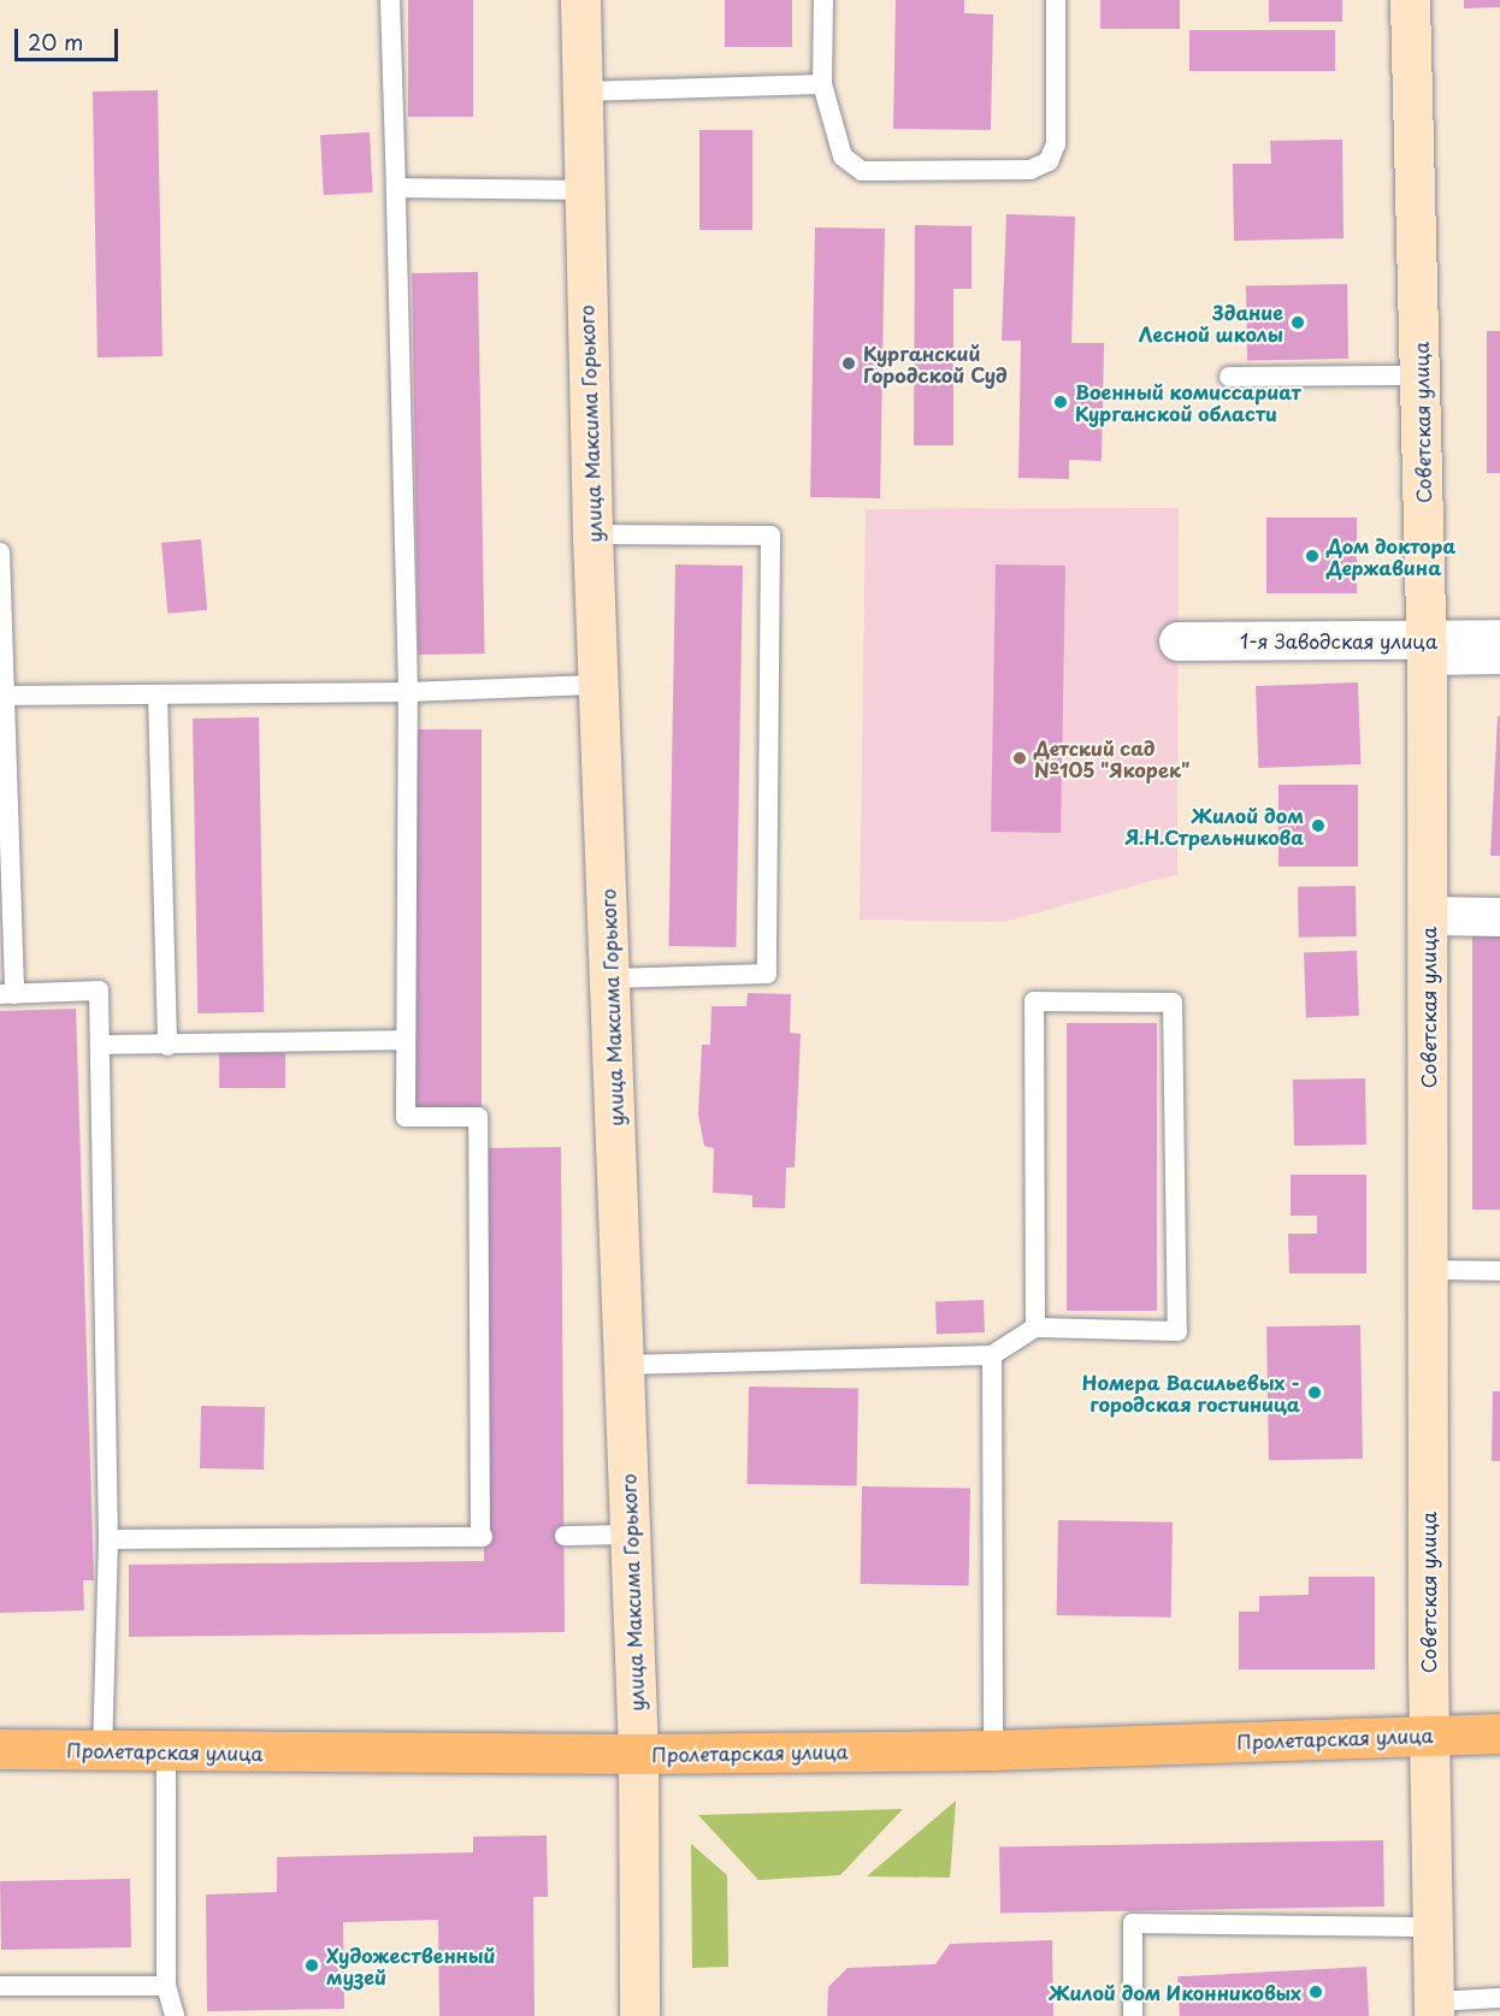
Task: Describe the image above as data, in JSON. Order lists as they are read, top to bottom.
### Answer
{
  "streets": {
    "main road": ["Пролетарская улица"],
    "street": ["Советская улица", "улица Максима Горького", "1-я Заводская улица"]
  },
  "crossings": [
    ["Советская улица", "1-я Заводская улица"],
    ["Советская улица", "Пролетарская улица"],
    ["улица Максима Горького", "Пролетарская улица"]
  ],
  "places": [
    "Здание Лесной школы",
    "Курганский Городской Суд",
    "Военный комиссариат Курганской области",
    "Дом доктора Державина",
    "Детский сад №105 \"Якорек\"",
    "Жилой дом Я.Н.Стрельникова",
    "Номера Васильевых - городская гостиница",
    "Художественный музей",
    "Жилой дом Иконниковых"
  ],
  "scale_bar": "20 m"
}
